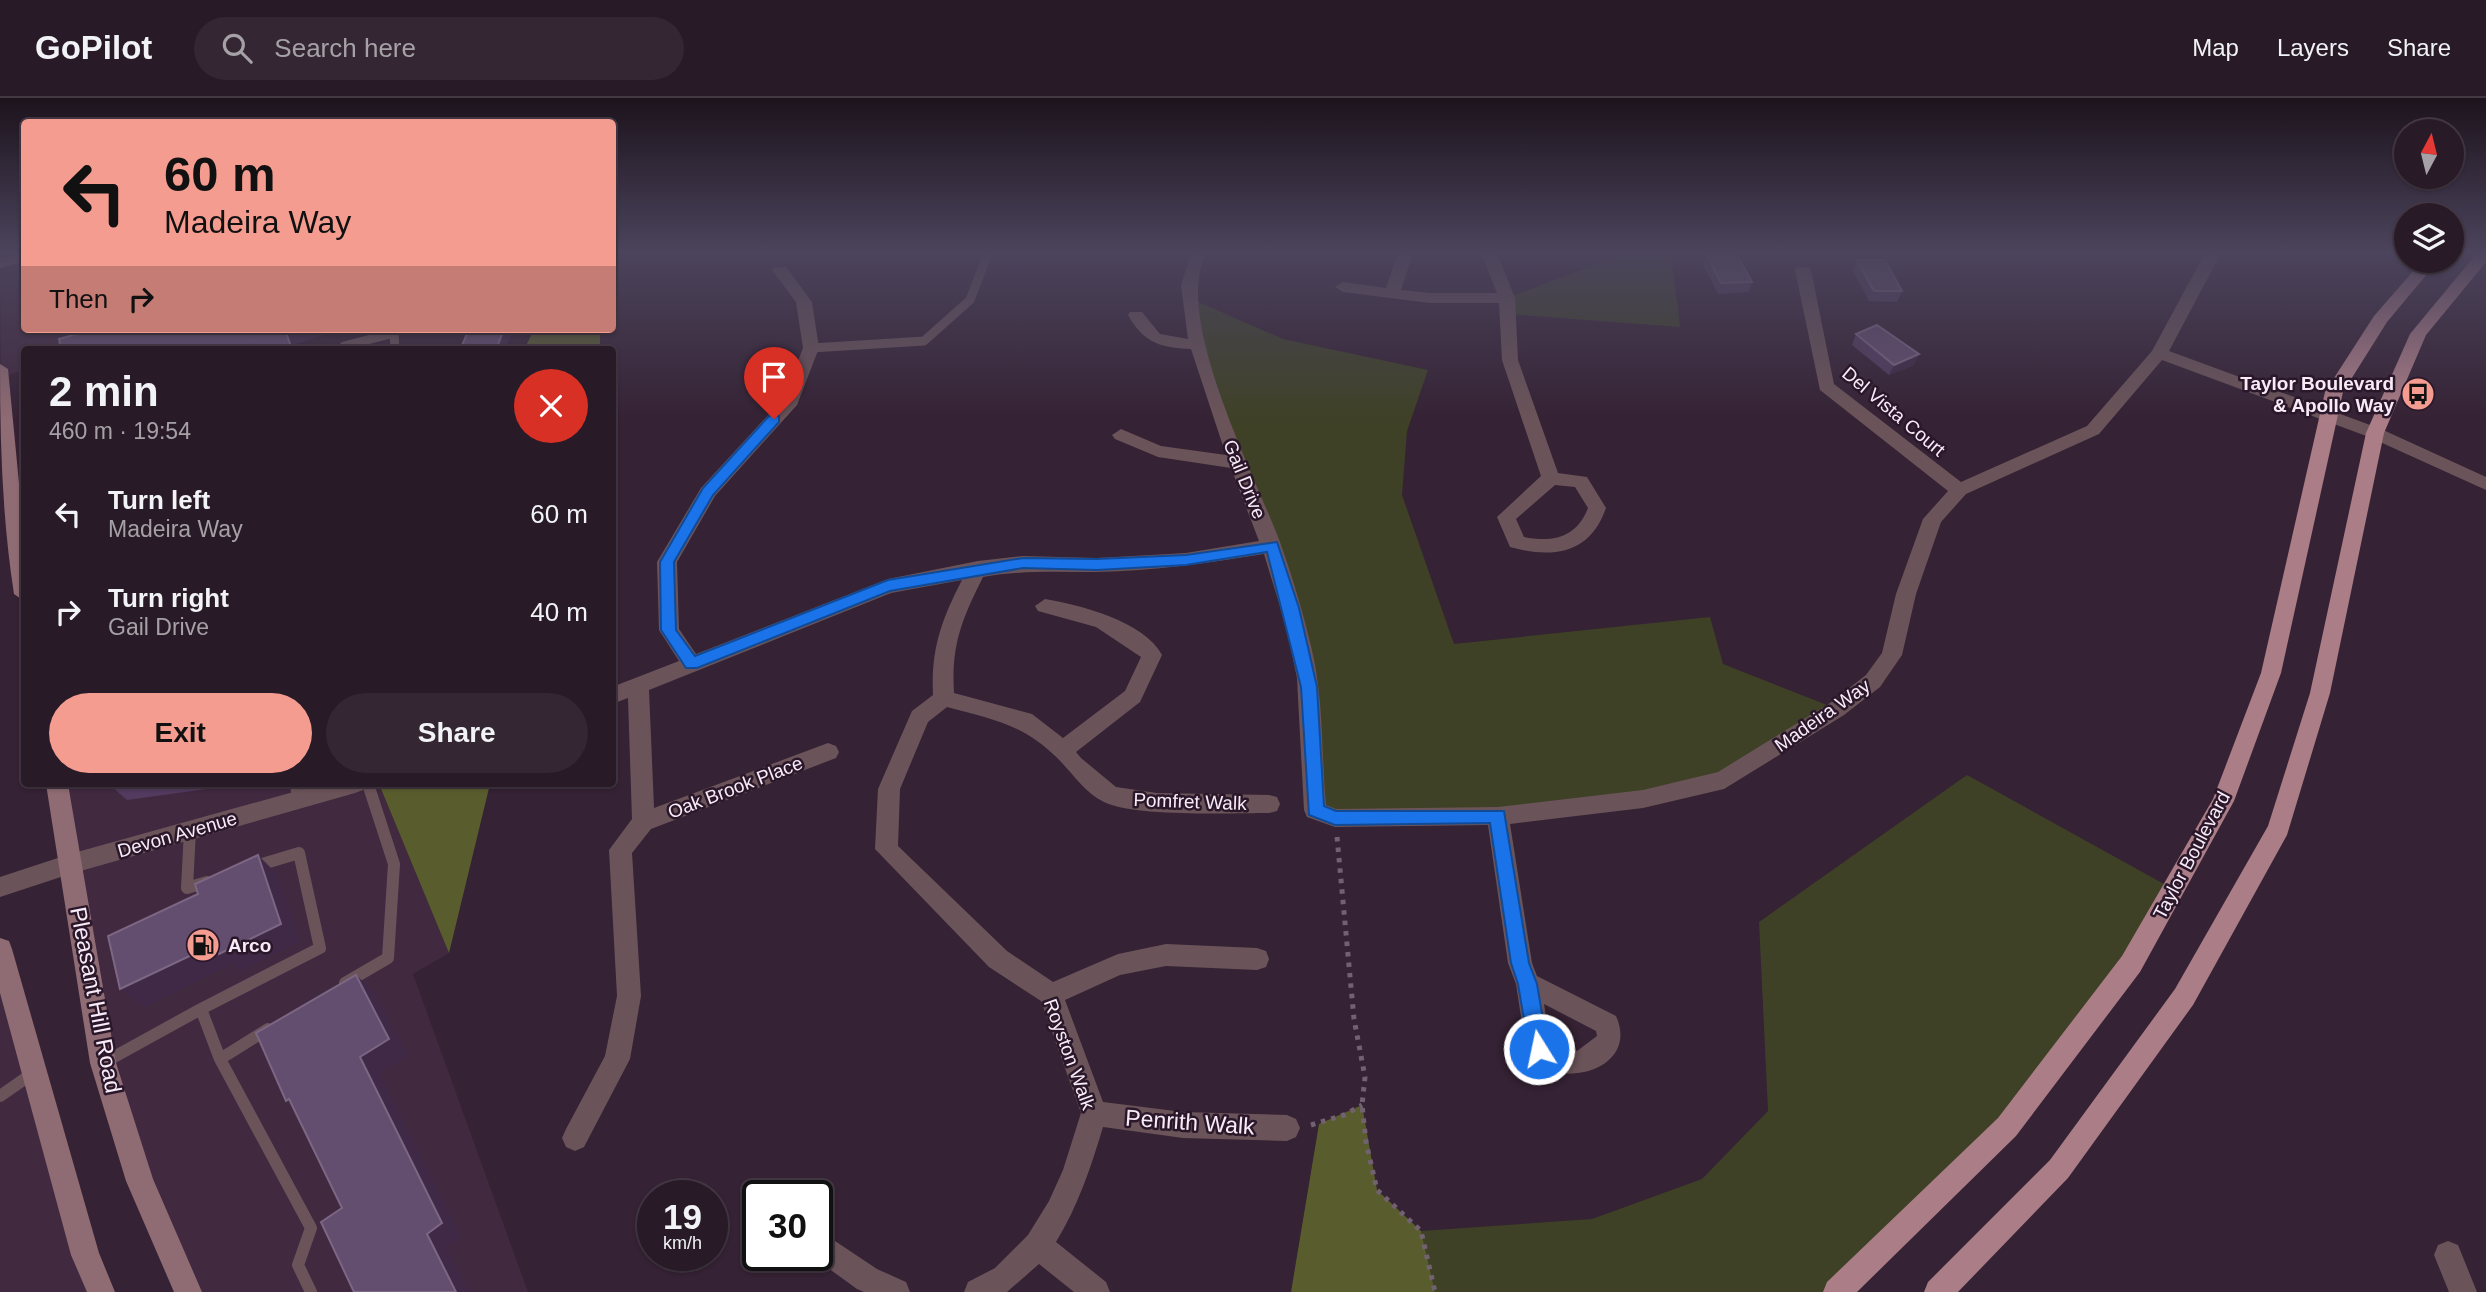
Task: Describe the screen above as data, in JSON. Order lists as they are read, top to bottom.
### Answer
{
  "streets": {
    "main road": ["Taylor Boulevard", "Pleasant Hill Road"],
    "street": [
      "Del Vista Court",
      "Gail Drive",
      "Madeira Way",
      "Oak Brook Place",
      "Pomfret Walk",
      "Devon Avenue",
      "Royston Walk",
      "Penrith Walk"
    ]
  },
  "crossings": [
    ["Del Vista Court", "Madeira Way"],
    ["Gail Drive", "Madeira Way"],
    ["Pomfret Walk", "Royston Walk"],
    ["Devon Avenue", "Pleasant Hill Road"],
    ["Royston Walk", "Penrith Walk"]
  ],
  "places": {
    "bus stop": ["Taylor Boulevard & Apollo Way"],
    "fuel station": ["Arco"]
  },
  "north": "top",
  "page": {
    "header": "GoPilot",
    "search": "Search here",
    "nav": ["Map", "Layers", "Share"],
    "turn": ["60 m", "Madeira Way"],
    "then": "Then",
    "heading": ["2 min", "460 m · 19:54"],
    "list": [
      {
        "name": "Turn left",
        "note": "Madeira Way",
        "value": "60 m"
      },
      {
        "name": "Turn right",
        "note": "Gail Drive",
        "value": "40 m"
      }
    ],
    "buttons": ["Exit", "Share"],
    "speed": "19 km/h",
    "limit": "30"
  }
}
